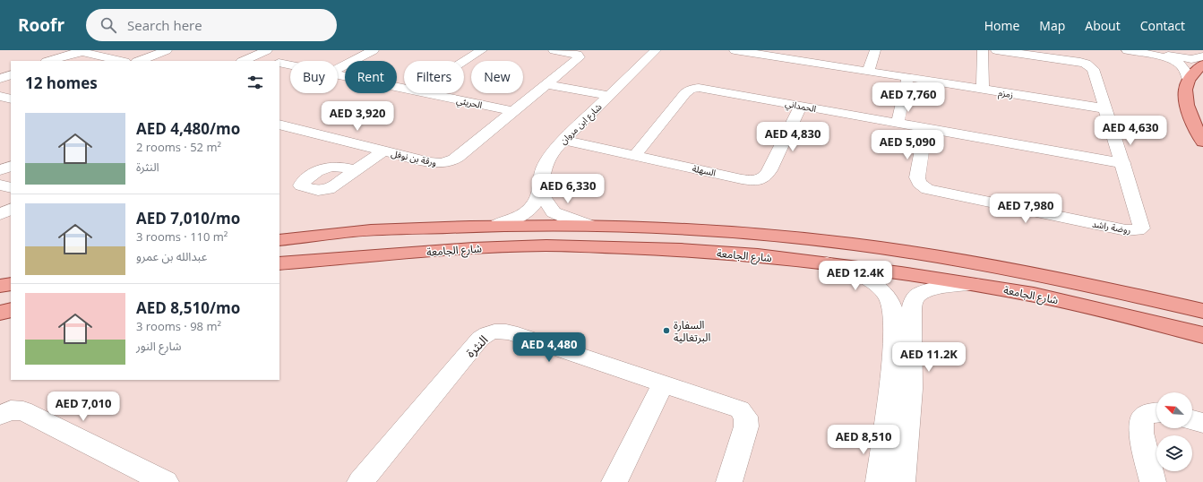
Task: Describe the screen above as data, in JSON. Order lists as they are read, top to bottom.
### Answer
{
  "streets": {
    "main road": ["شارع الجامعة"],
    "street": [
      "زمزم",
      "الحريثي",
      "الحمداني",
      "شارع ابن مروان",
      "ورقة بن نوفل",
      "السهلة",
      "روضة راشد",
      "النثرة"
    ]
  },
  "crossings": [
    ["زمزم", "روضة راشد"],
    ["الحريثي", "ورقة بن نوفل"],
    ["الحمداني", "السهلة"],
    ["الحمداني", "روضة راشد"],
    ["شارع ابن مروان", "السهلة"],
    ["شارع ابن مروان", "شارع الجامعة"]
  ],
  "places": ["السفارة البرتغالية"],
  "north": "top left",
  "page": {
    "header": "Roofr",
    "search": "Search here",
    "nav": [
      "Home",
      "Map",
      "About",
      "Contact"
    ],
    "chip": [
      "Buy",
      "Rent",
      "Filters",
      "New"
    ],
    "heading": "12 homes",
    "price": [
      "AED 7,760",
      "AED 3,920",
      "AED 4,630",
      "AED 4,830",
      "AED 5,090",
      "AED 6,330",
      "AED 7,980",
      "AED 12.4K",
      "AED 4,480",
      "AED 11.2K",
      "AED 7,010",
      "AED 8,510"
    ],
    "list": [
      {
        "name": "AED 4,480/mo",
        "note": "2 rooms · 52 m² · النثرة"
      },
      {
        "name": "AED 7,010/mo",
        "note": "3 rooms · 110 m² · عبدالله بن عمرو"
      },
      {
        "name": "AED 8,510/mo",
        "note": "3 rooms · 98 m² · شارع النور"
      }
    ]
  }
}
